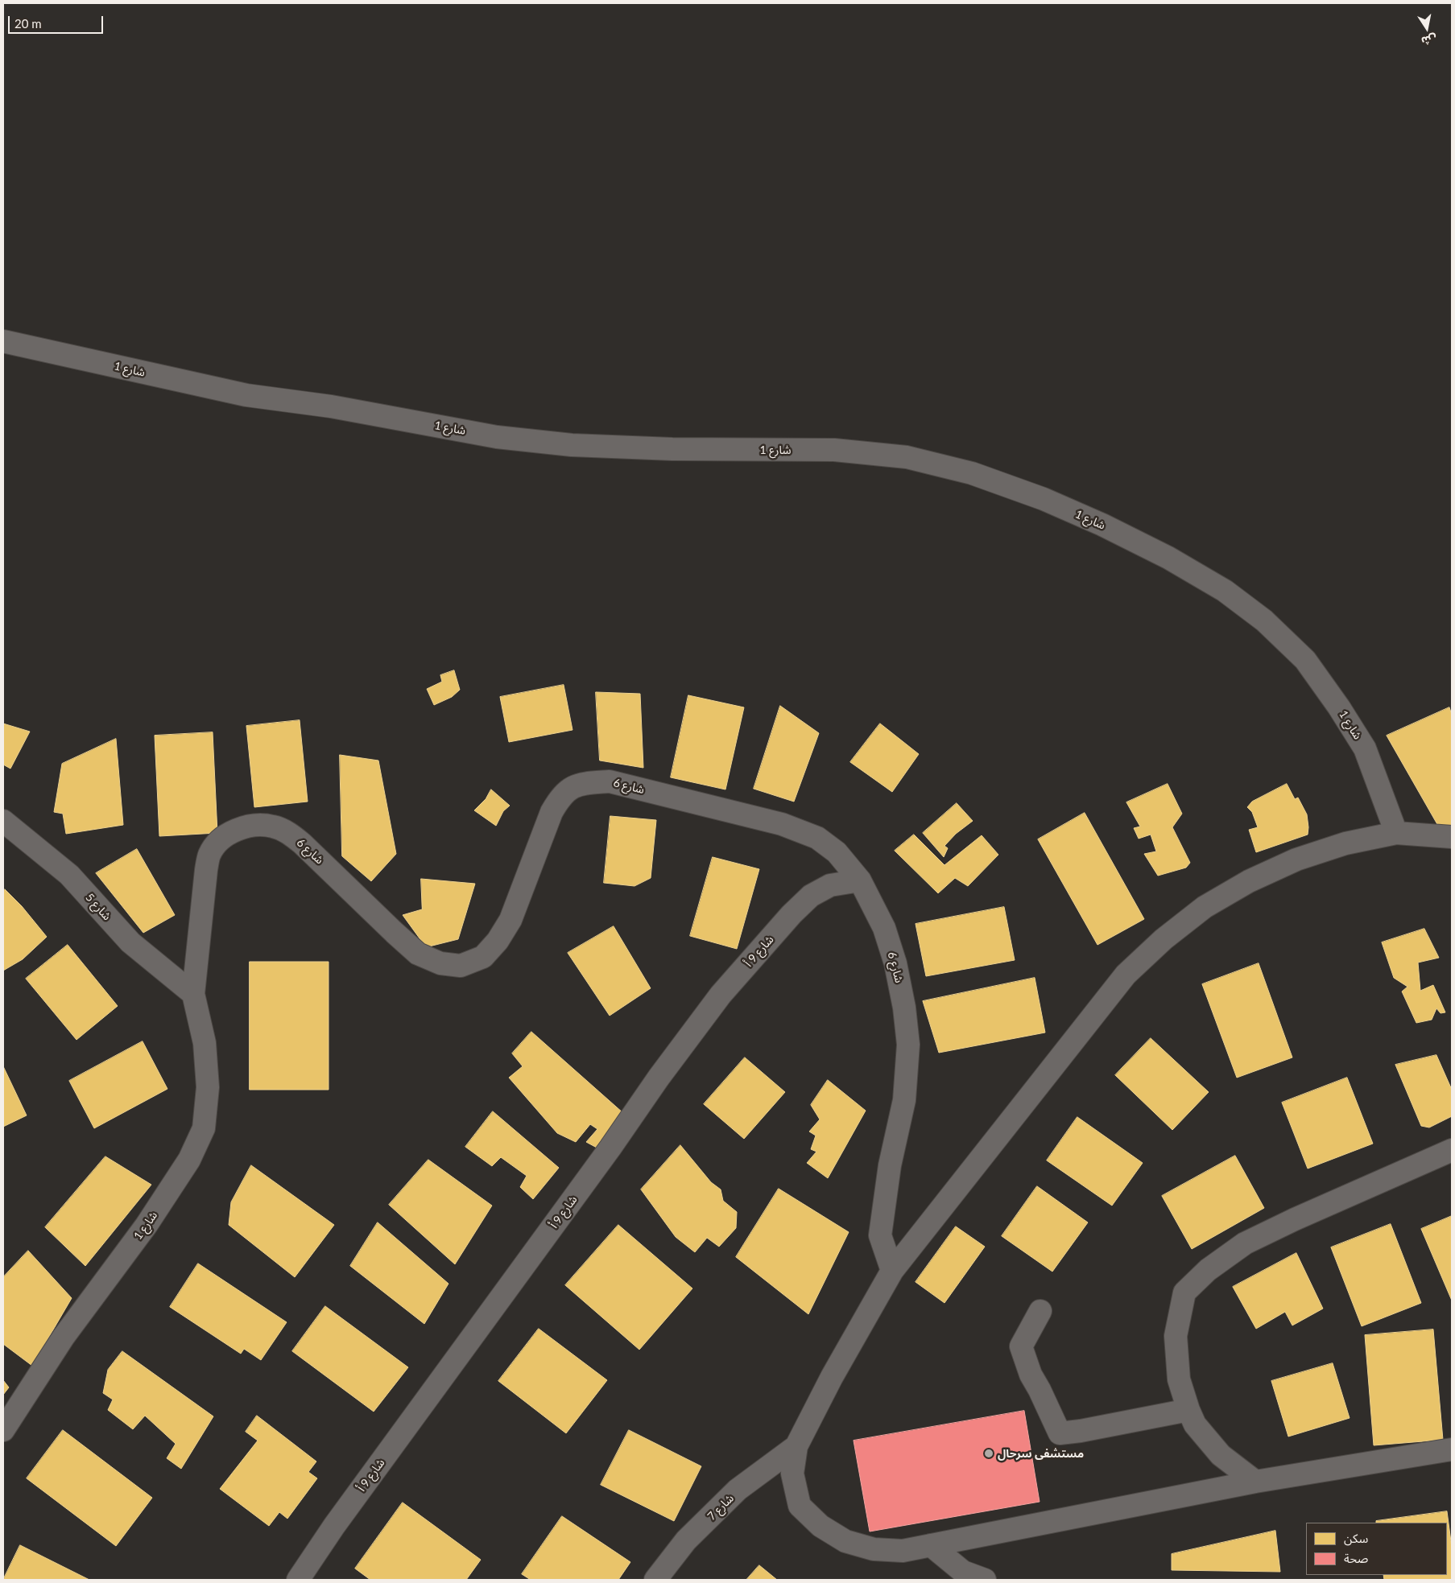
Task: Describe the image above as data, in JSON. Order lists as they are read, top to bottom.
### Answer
{
  "streets": {
    "street": [
      "شارع 1",
      "شارع 6",
      "شارع 5",
      "شارع 9 أ",
      "شارع 7"
    ]
  },
  "crossings": [
    ["شارع 1", "شارع 6"],
    ["شارع 1", "شارع 5"],
    ["شارع 6", "شارع 5"],
    ["شارع 6", "شارع 9 أ"]
  ],
  "places": ["مستشفى سرحال"],
  "legend": ["سكن", "صحة"],
  "scale_bar": "20 m",
  "north": "bottom"
}
